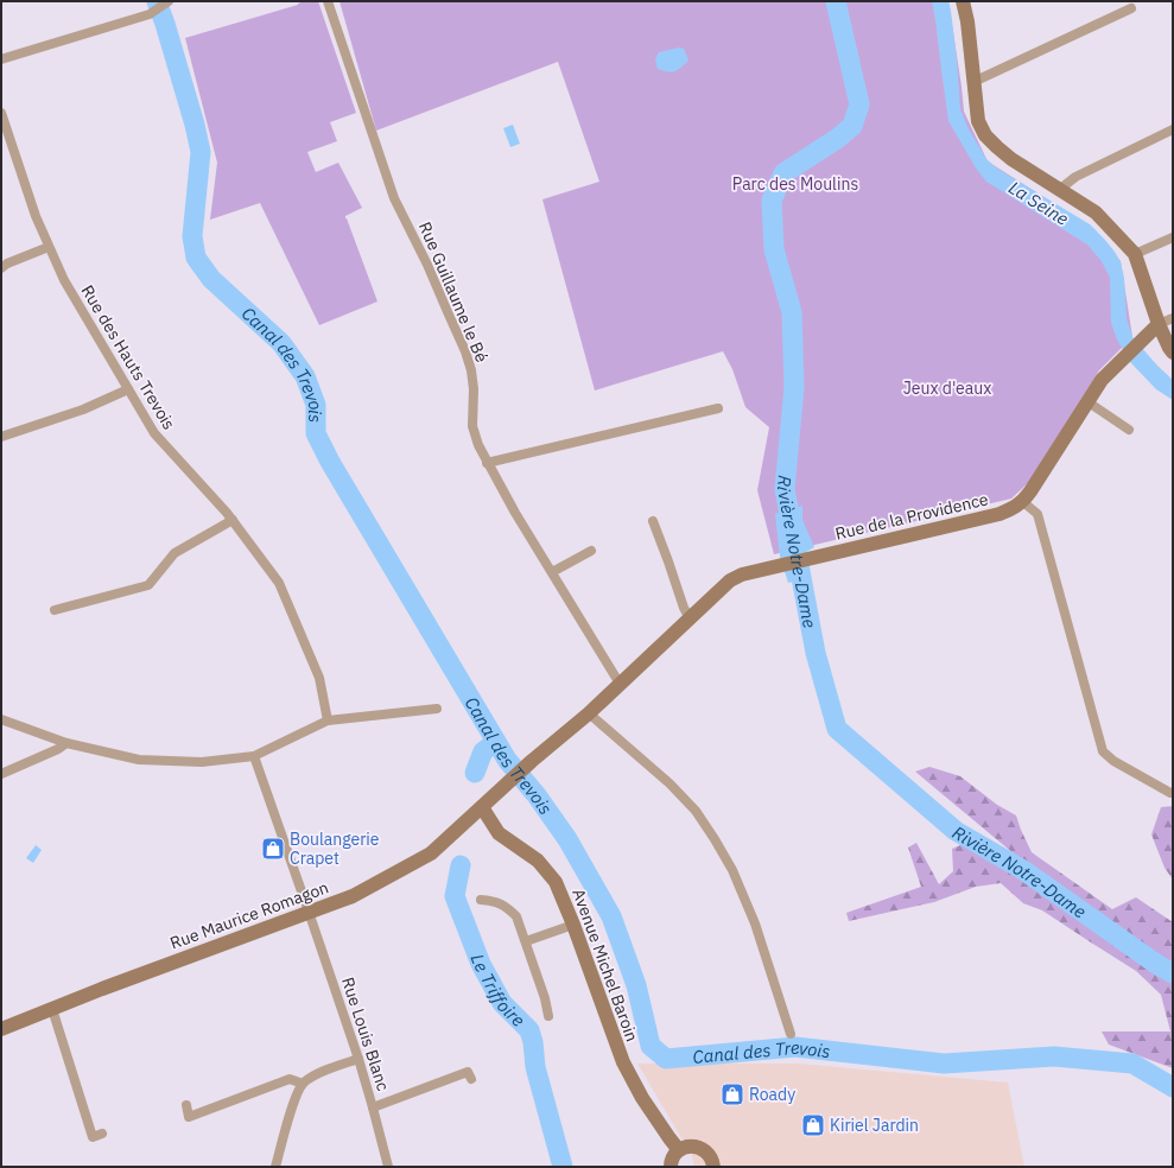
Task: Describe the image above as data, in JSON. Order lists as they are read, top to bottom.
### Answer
{
  "streets": {
    "street": [
      "Rue Guillaume le Bé",
      "Rue des Hauts Trevois",
      "Rue de la Providence",
      "Rue Maurice Romagon",
      "Avenue Michel Baroin",
      "Rue Louis Blanc"
    ]
  },
  "crossings": [
    ["Rue Guillaume le Bé", "Rue de la Providence"],
    ["Rue de la Providence", "Rue Maurice Romagon"],
    ["Rue Maurice Romagon", "Avenue Michel Baroin"],
    ["Rue Maurice Romagon", "Rue Louis Blanc"]
  ],
  "water": [
    "La Seine",
    "Canal des Trevois",
    "Rivière Notre-Dame",
    "Le Triffoire"
  ],
  "parks": ["Parc des Moulins", "Jeux d'eaux"],
  "places": {
    "shop": ["Boulangerie Crapet", "Roady", "Kiriel Jardin"]
  }
}
